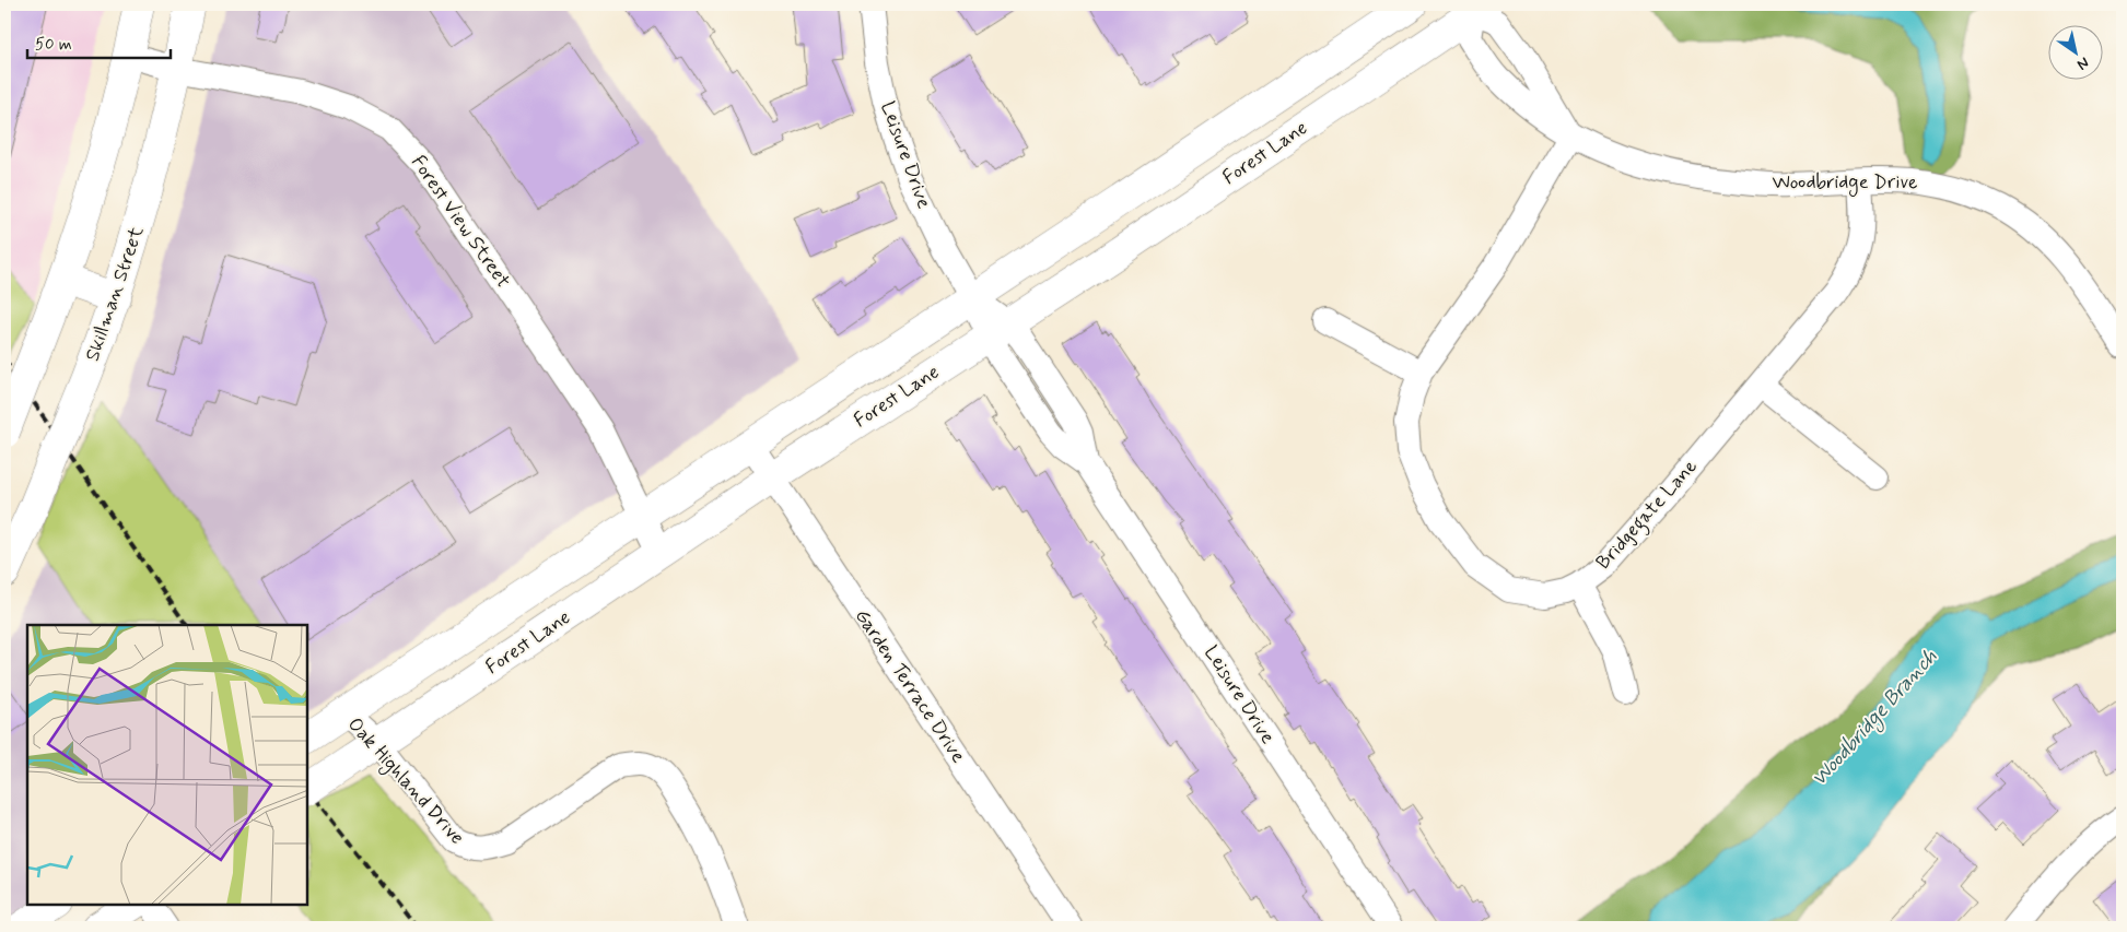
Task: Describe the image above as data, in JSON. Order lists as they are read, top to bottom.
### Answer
{
  "streets": {
    "main road": ["Forest Lane", "Skillman Street"],
    "street": [
      "Leisure Drive",
      "Woodbridge Drive",
      "Forest View Street",
      "Bridgegate Lane",
      "Garden Terrace Drive",
      "Oak Highland Drive"
    ]
  },
  "crossings": [
    ["Forest Lane", "Leisure Drive"],
    ["Forest Lane", "Woodbridge Drive"],
    ["Forest Lane", "Forest View Street"],
    ["Forest Lane", "Garden Terrace Drive"],
    ["Forest Lane", "Oak Highland Drive"],
    ["Woodbridge Drive", "Bridgegate Lane"],
    ["Forest View Street", "Skillman Street"]
  ],
  "water": ["Woodbridge Branch"],
  "scale_bar": "50 m",
  "north": "bottom right"
}
